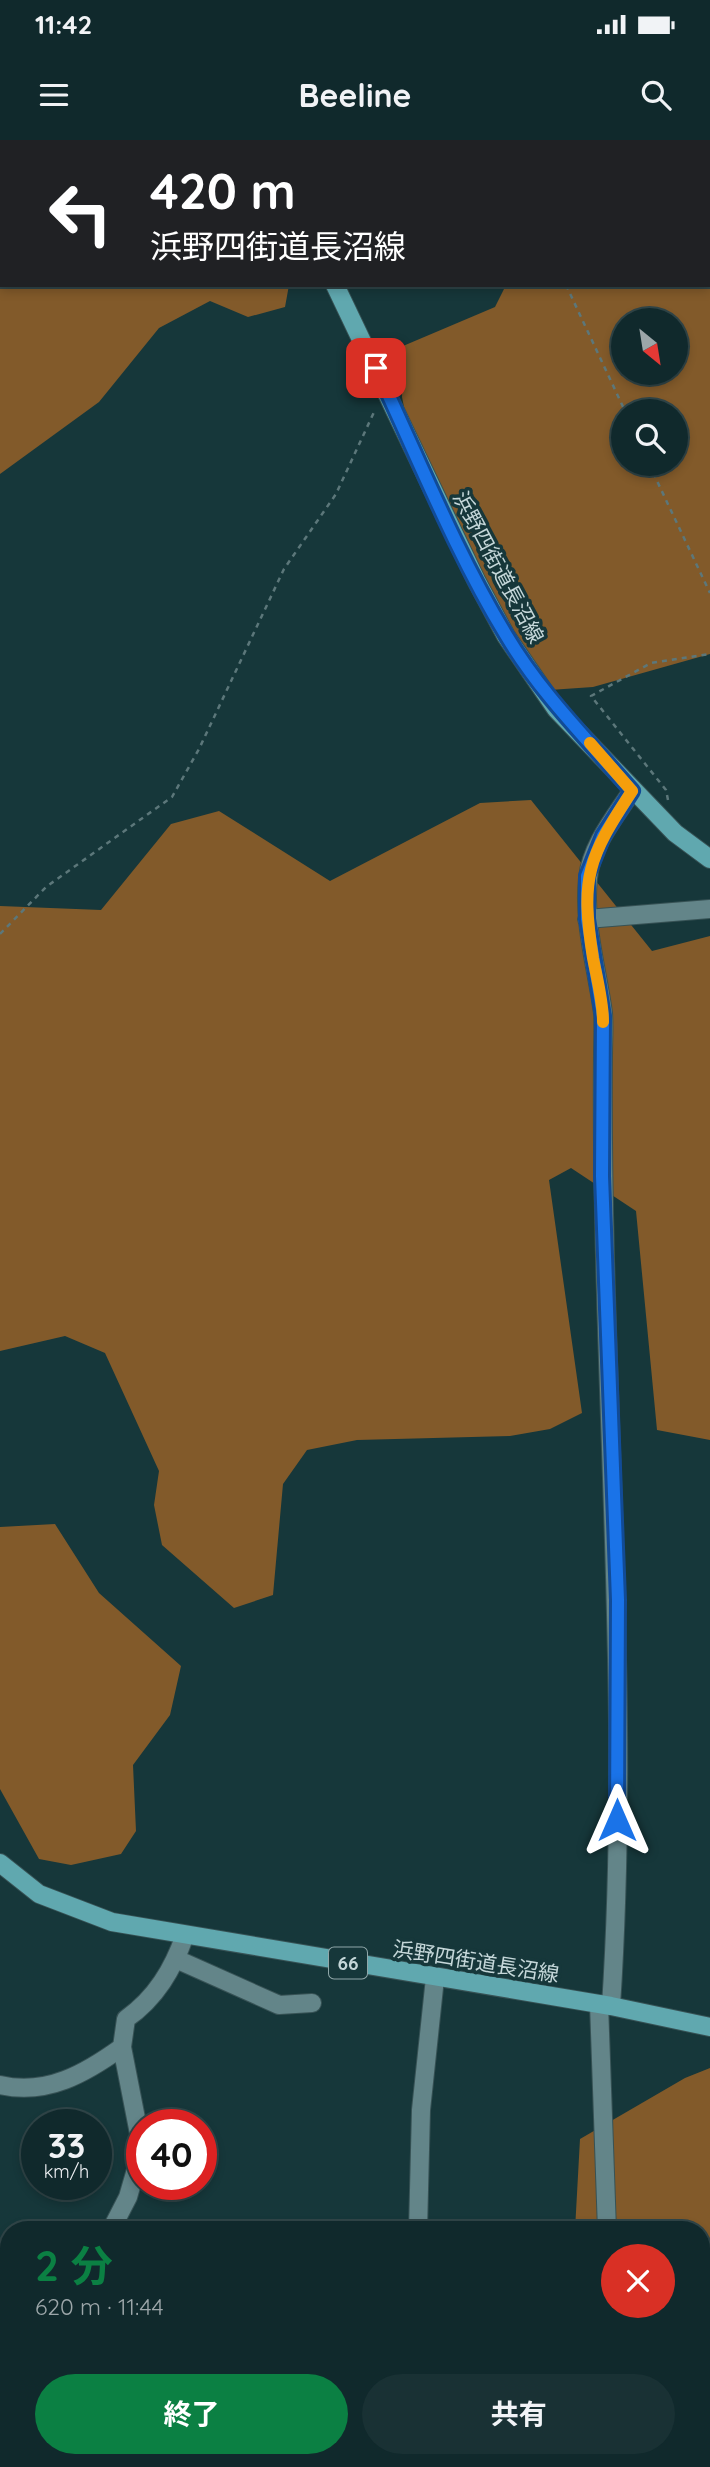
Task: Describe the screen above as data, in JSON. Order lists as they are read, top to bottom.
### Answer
{
  "streets": {
    "main road": ["浜野四街道長沼線", "66"]
  },
  "north": "bottom right",
  "page": {
    "status": "11:42",
    "header": "Beeline",
    "turn": ["420 m", "浜野四街道長沼線"],
    "speed": "33 km/h",
    "limit": "40",
    "heading": ["2 分", "620 m · 11:44"],
    "buttons": ["終了", "共有"]
  }
}
